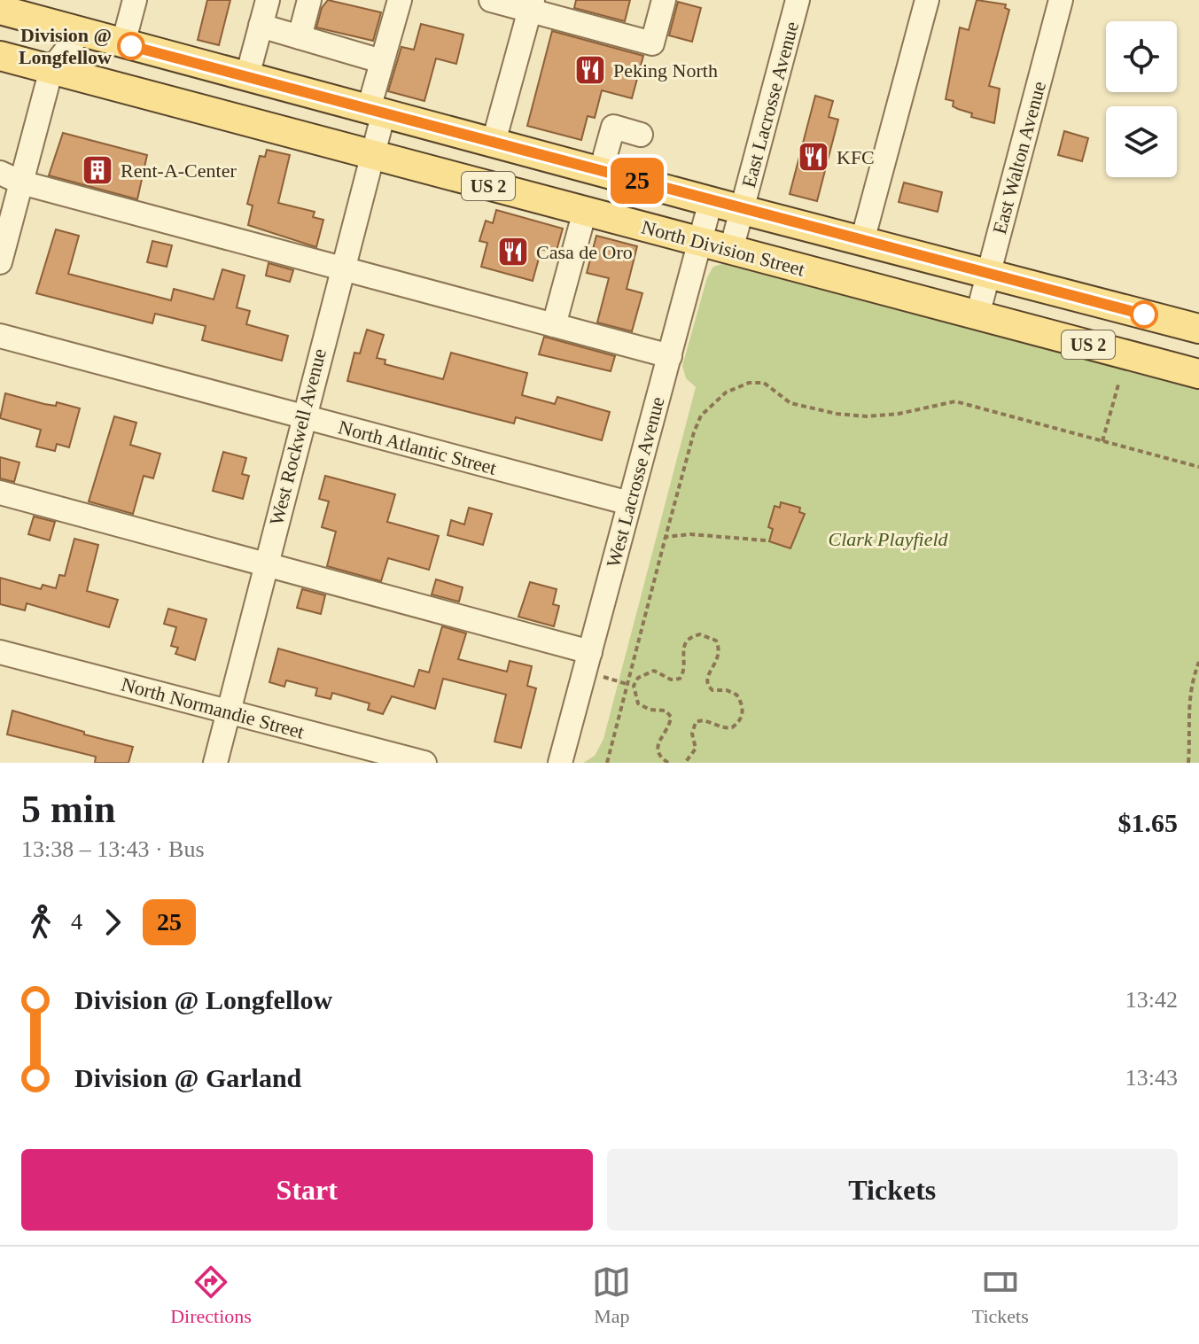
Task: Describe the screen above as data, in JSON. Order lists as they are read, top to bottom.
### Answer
{
  "streets": {
    "main road": ["US 2", "North Division Street"],
    "street": [
      "East Lacrosse Avenue",
      "East Walton Avenue",
      "West Rockwell Avenue",
      "North Atlantic Street",
      "West Lacrosse Avenue",
      "North Normandie Street"
    ]
  },
  "crossings": [
    ["East Lacrosse Avenue", "US 2"],
    ["East Lacrosse Avenue", "North Division Street"],
    ["East Walton Avenue", "US 2"],
    ["East Walton Avenue", "North Division Street"],
    ["US 2", "West Rockwell Avenue"],
    ["US 2", "West Lacrosse Avenue"],
    ["North Division Street", "West Rockwell Avenue"],
    ["North Division Street", "West Lacrosse Avenue"],
    ["West Rockwell Avenue", "North Atlantic Street"],
    ["West Rockwell Avenue", "North Normandie Street"],
    ["North Atlantic Street", "West Lacrosse Avenue"]
  ],
  "parks": ["Clark Playfield"],
  "places": {
    "other": ["Division @ Longfellow"],
    "restaurant": ["Peking North", "KFC", "Casa de Oro"],
    "building": ["Rent-A-Center"]
  },
  "lines": ["bus line 25"],
  "page": {
    "on_map": "25",
    "heading": ["5 min", "13:38 – 13:43 · Bus", "$1.65"],
    "legs": ["4", "25"],
    "list": [
      {
        "name": "Division @ Longfellow",
        "value": "13:42"
      },
      {
        "name": "Division @ Garland",
        "value": "13:43"
      }
    ],
    "buttons": ["Start", "Tickets"],
    "tabs": ["Directions", "Map", "Tickets"]
  }
}
